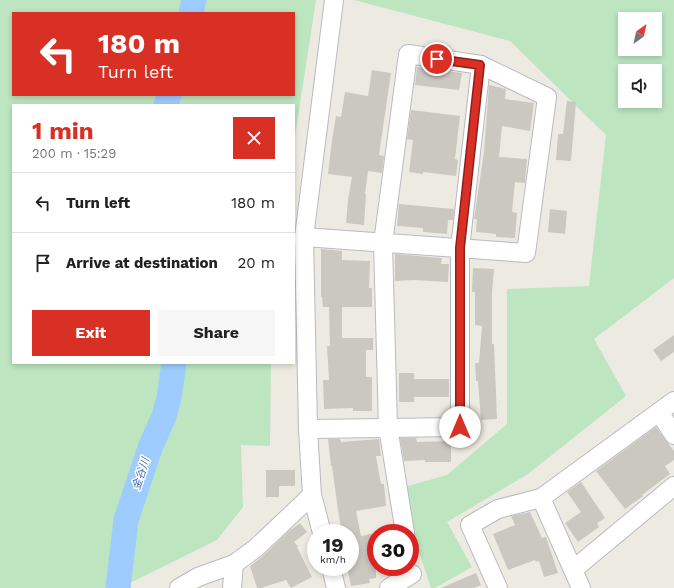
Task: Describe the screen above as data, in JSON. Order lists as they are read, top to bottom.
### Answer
{
  "water": ["金谷川"],
  "north": "top right",
  "page": {
    "turn": ["180 m", "Turn left"],
    "heading": ["1 min", "200 m · 15:29"],
    "list": [
      {
        "name": "Turn left",
        "value": "180 m"
      },
      {
        "name": "Arrive at destination",
        "value": "20 m"
      }
    ],
    "buttons": ["Exit", "Share"],
    "speed": "19 km/h",
    "limit": "30"
  }
}
